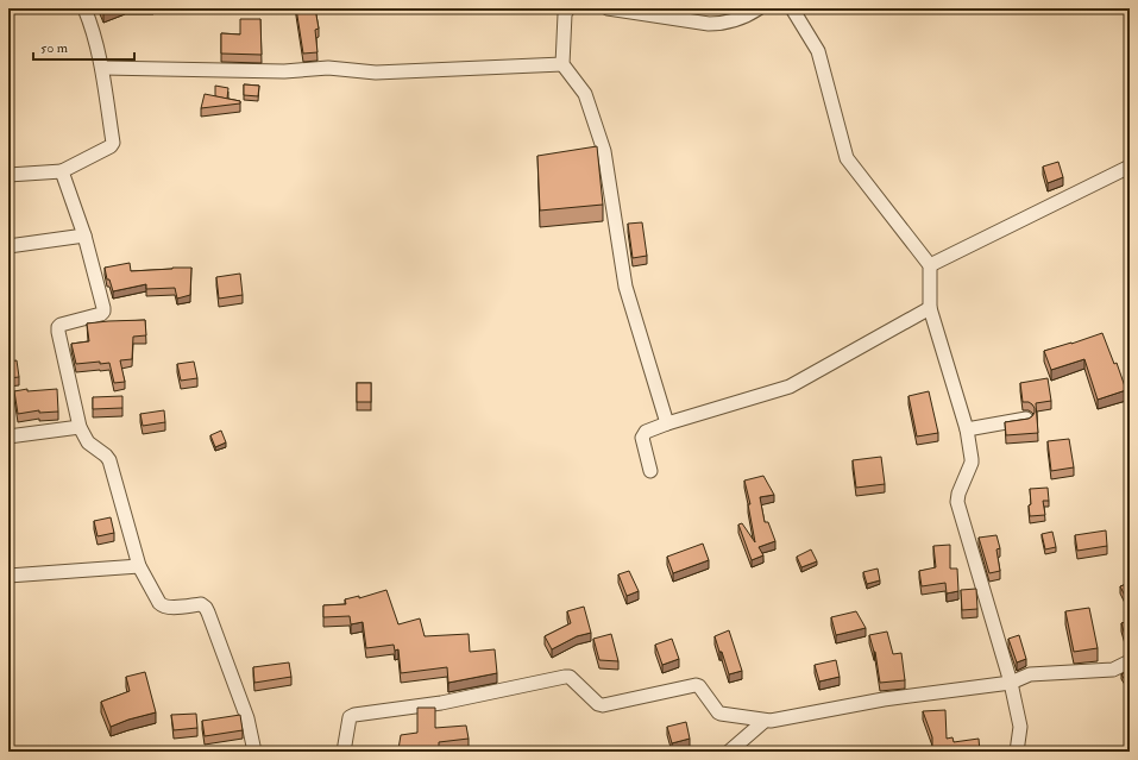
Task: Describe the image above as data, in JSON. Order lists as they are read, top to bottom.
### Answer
{
  "scale_bar": "50 m"
}
